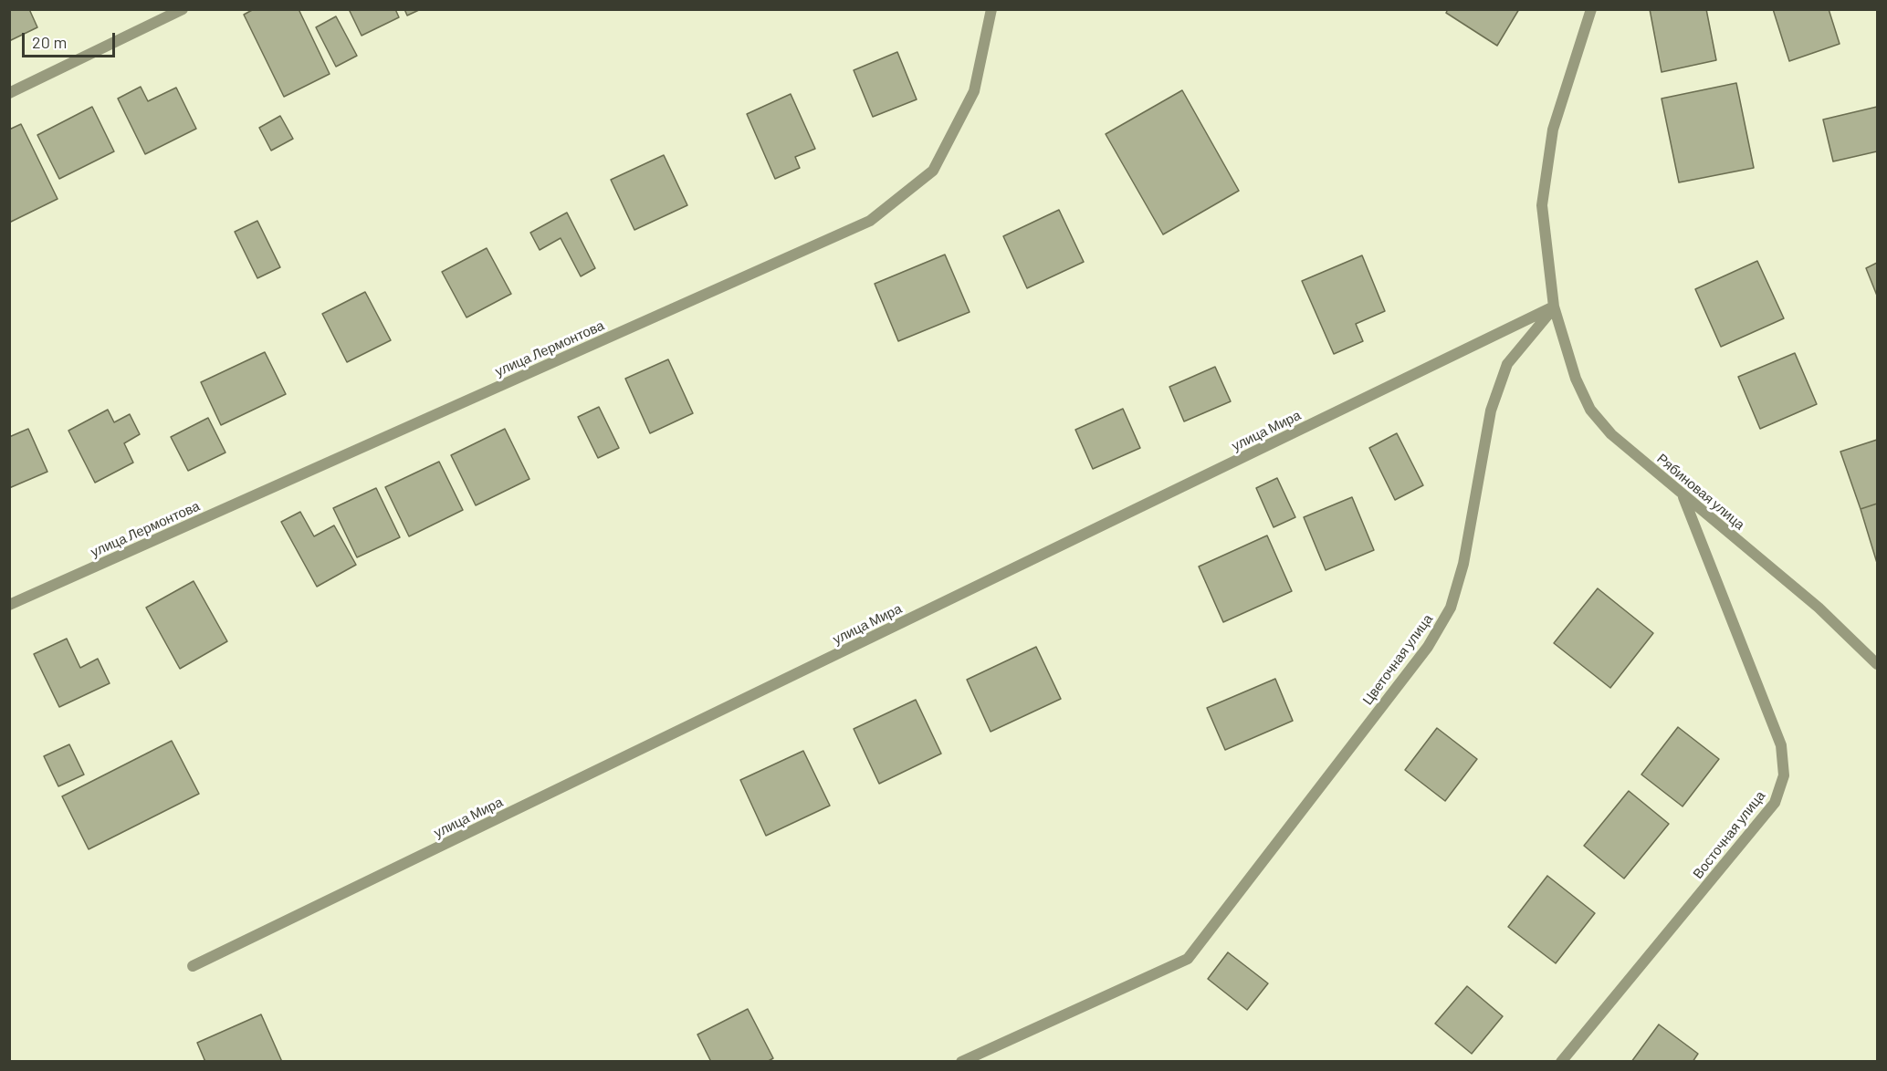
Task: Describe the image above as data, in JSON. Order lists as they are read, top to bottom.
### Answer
{
  "streets": {
    "street": [
      "улица Лермонтова",
      "улица Мира",
      "Рябиновая улица",
      "Цветочная улица",
      "Восточная улица"
    ]
  },
  "crossings": [
    ["улица Мира", "Рябиновая улица"],
    ["улица Мира", "Цветочная улица"],
    ["Рябиновая улица", "Цветочная улица"],
    ["Рябиновая улица", "Восточная улица"]
  ],
  "scale_bar": "20 m"
}
